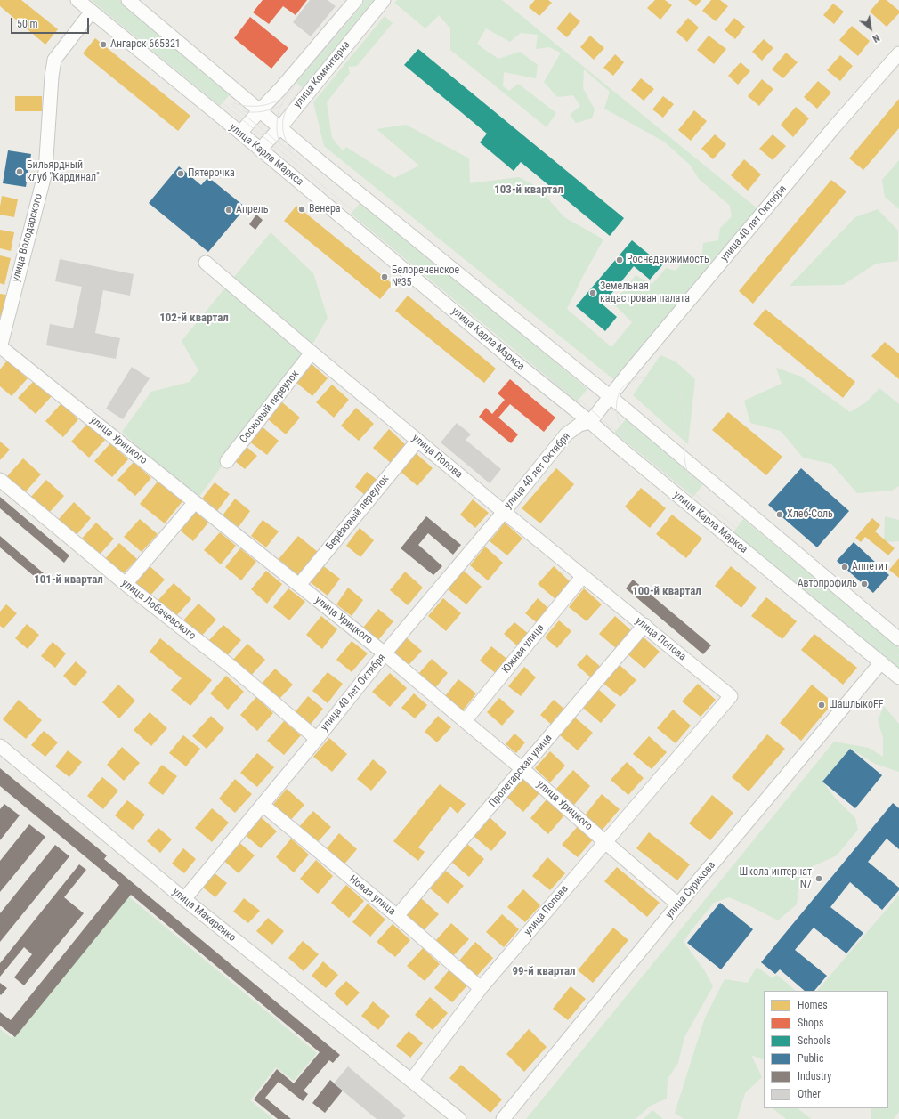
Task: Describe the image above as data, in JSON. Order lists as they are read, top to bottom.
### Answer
{
  "streets": {
    "street": [
      "улица Коминтерна",
      "улица Карла Маркса",
      "улица 40 лет Октября",
      "улица Володарского",
      "Сосновый переулок",
      "улица Урицкого",
      "улица Попова",
      "Берёзовый переулок",
      "улица Лобачевского",
      "Южная улица",
      "Пролетарская улица",
      "улица Сурикова",
      "Новая улица",
      "улица Макаренко"
    ]
  },
  "crossings": [
    ["улица Коминтерна", "улица Карла Маркса"],
    ["улица Карла Маркса", "улица 40 лет Октября"],
    ["улица Карла Маркса", "улица Володарского"],
    ["улица Карла Маркса", "улица Сурикова"],
    ["улица 40 лет Октября", "улица Урицкого"],
    ["улица 40 лет Октября", "улица Попова"],
    ["улица 40 лет Октября", "улица Лобачевского"],
    ["улица 40 лет Октября", "Новая улица"],
    ["улица 40 лет Октября", "улица Макаренко"],
    ["улица Володарского", "улица Урицкого"],
    ["Сосновый переулок", "улица Попова"],
    ["улица Урицкого", "улица Попова"],
    ["улица Урицкого", "Берёзовый переулок"],
    ["улица Урицкого", "Южная улица"],
    ["улица Урицкого", "Пролетарская улица"],
    ["улица Урицкого", "улица Сурикова"],
    ["улица Попова", "Берёзовый переулок"],
    ["улица Попова", "Южная улица"],
    ["улица Попова", "Пролетарская улица"],
    ["улица Попова", "Новая улица"],
    ["улица Попова", "улица Макаренко"],
    ["Пролетарская улица", "Новая улица"]
  ],
  "districts": [
    "103-й квартал",
    "102-й квартал",
    "101-й квартал",
    "100-й квартал",
    "99-й квартал"
  ],
  "places": [
    "Ангарск 665821",
    "Бильярдный клуб \"Кардинал\"",
    "Пятерочка",
    "Венера",
    "Апрель",
    "Роснедвижимость",
    "Белореченское №35",
    "Земельная кадастровая палата",
    "Хлеб-Соль",
    "Аппетит",
    "Автопрофиль",
    "ШашлыкoFF",
    "Школа-интернат N7"
  ],
  "legend": [
    "Homes",
    "Shops",
    "Schools",
    "Public",
    "Industry",
    "Other"
  ],
  "scale_bar": "50 m",
  "north": "bottom right"
}
